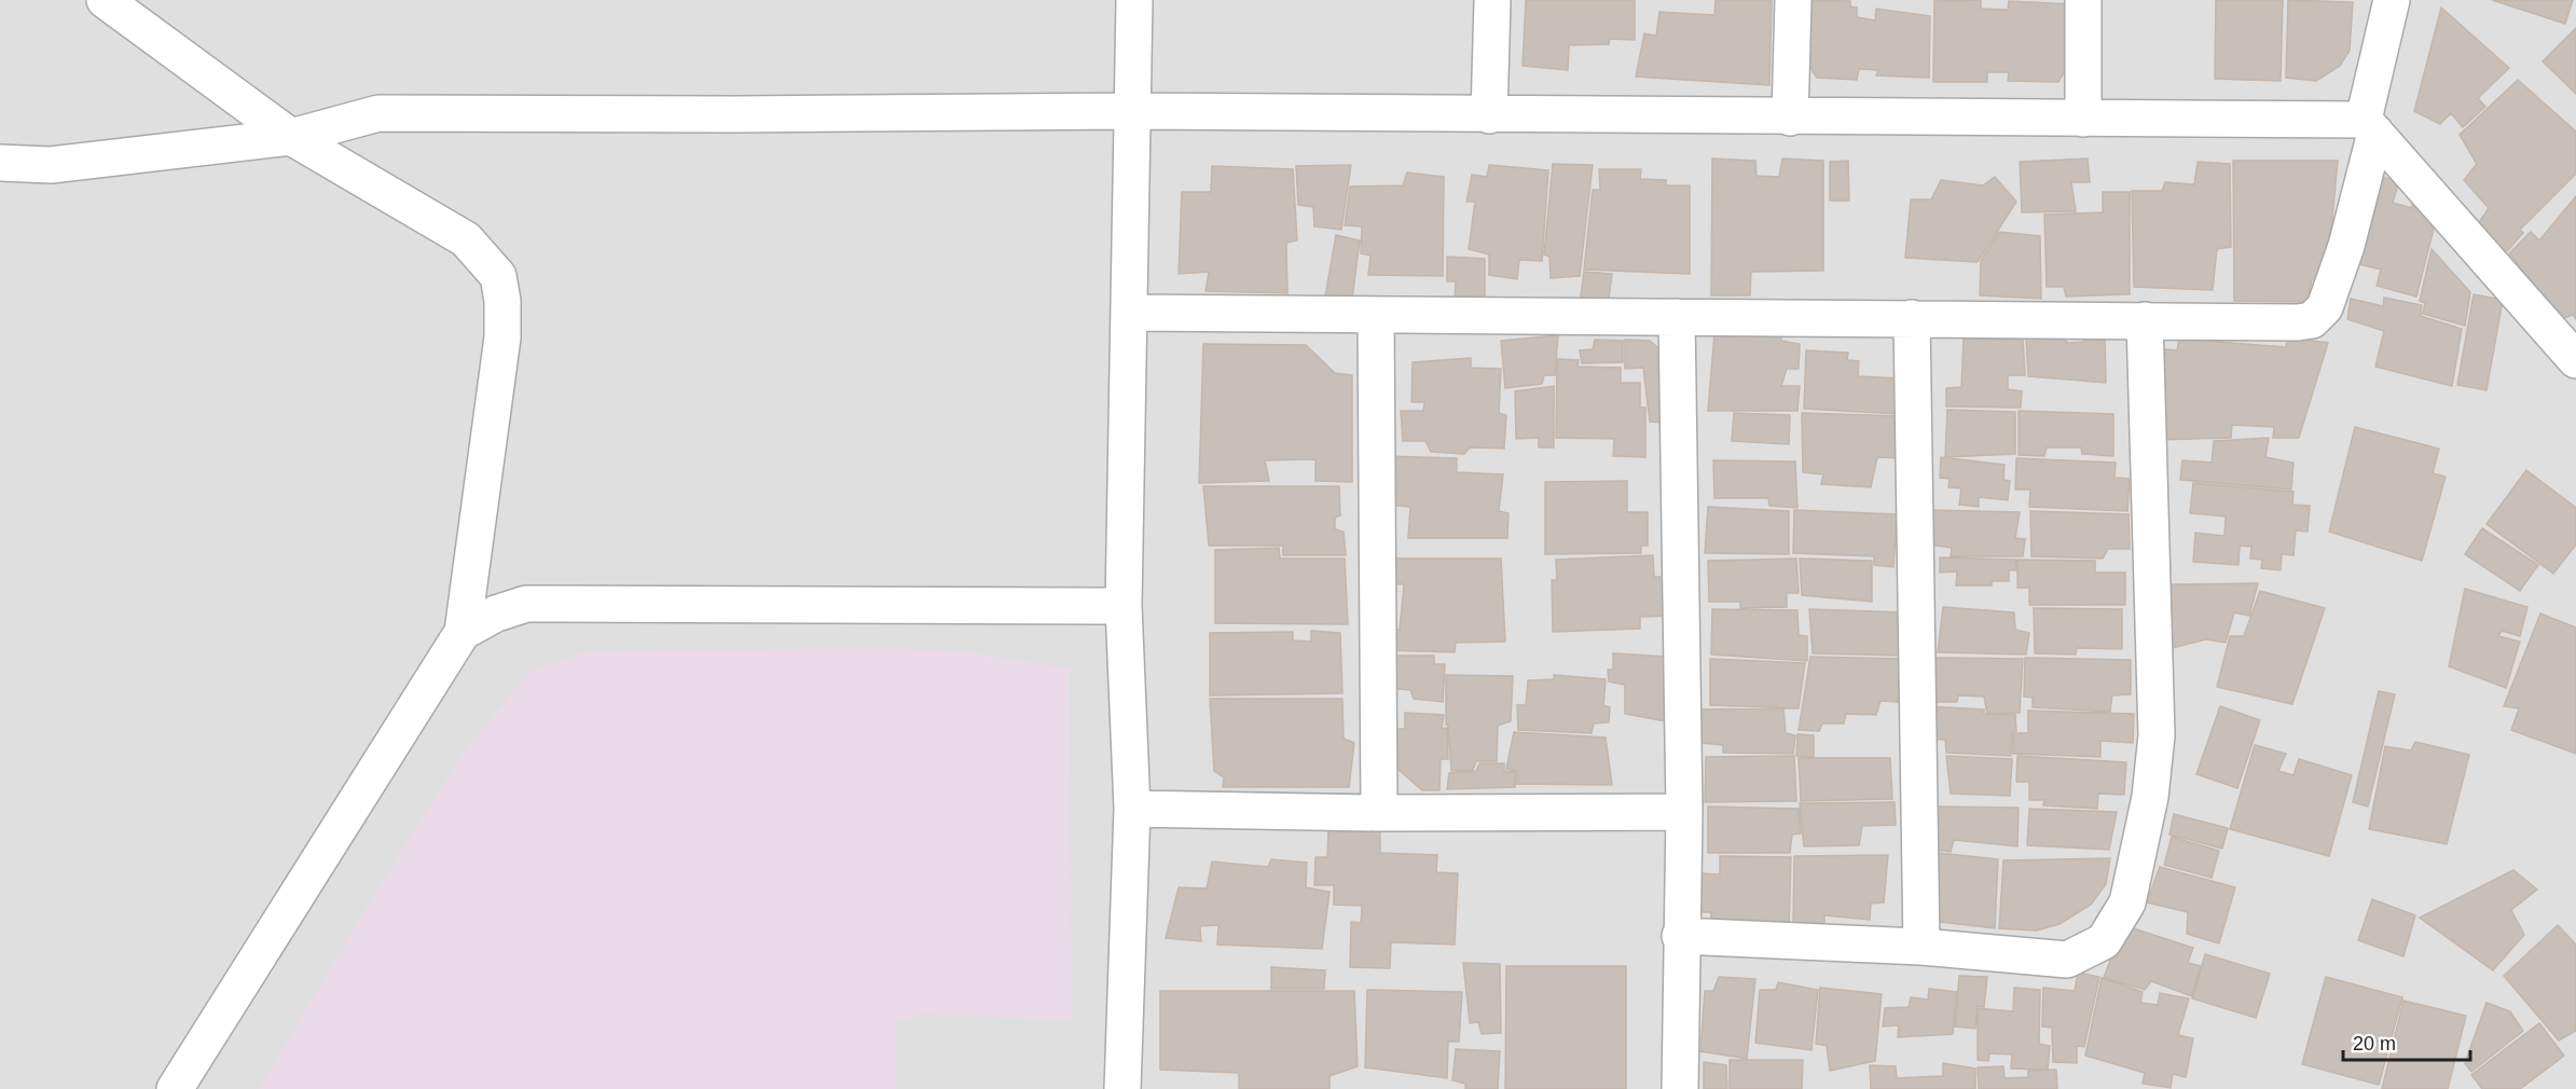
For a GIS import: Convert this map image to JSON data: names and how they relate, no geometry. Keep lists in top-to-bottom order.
{
  "scale_bar": "20 m"
}
